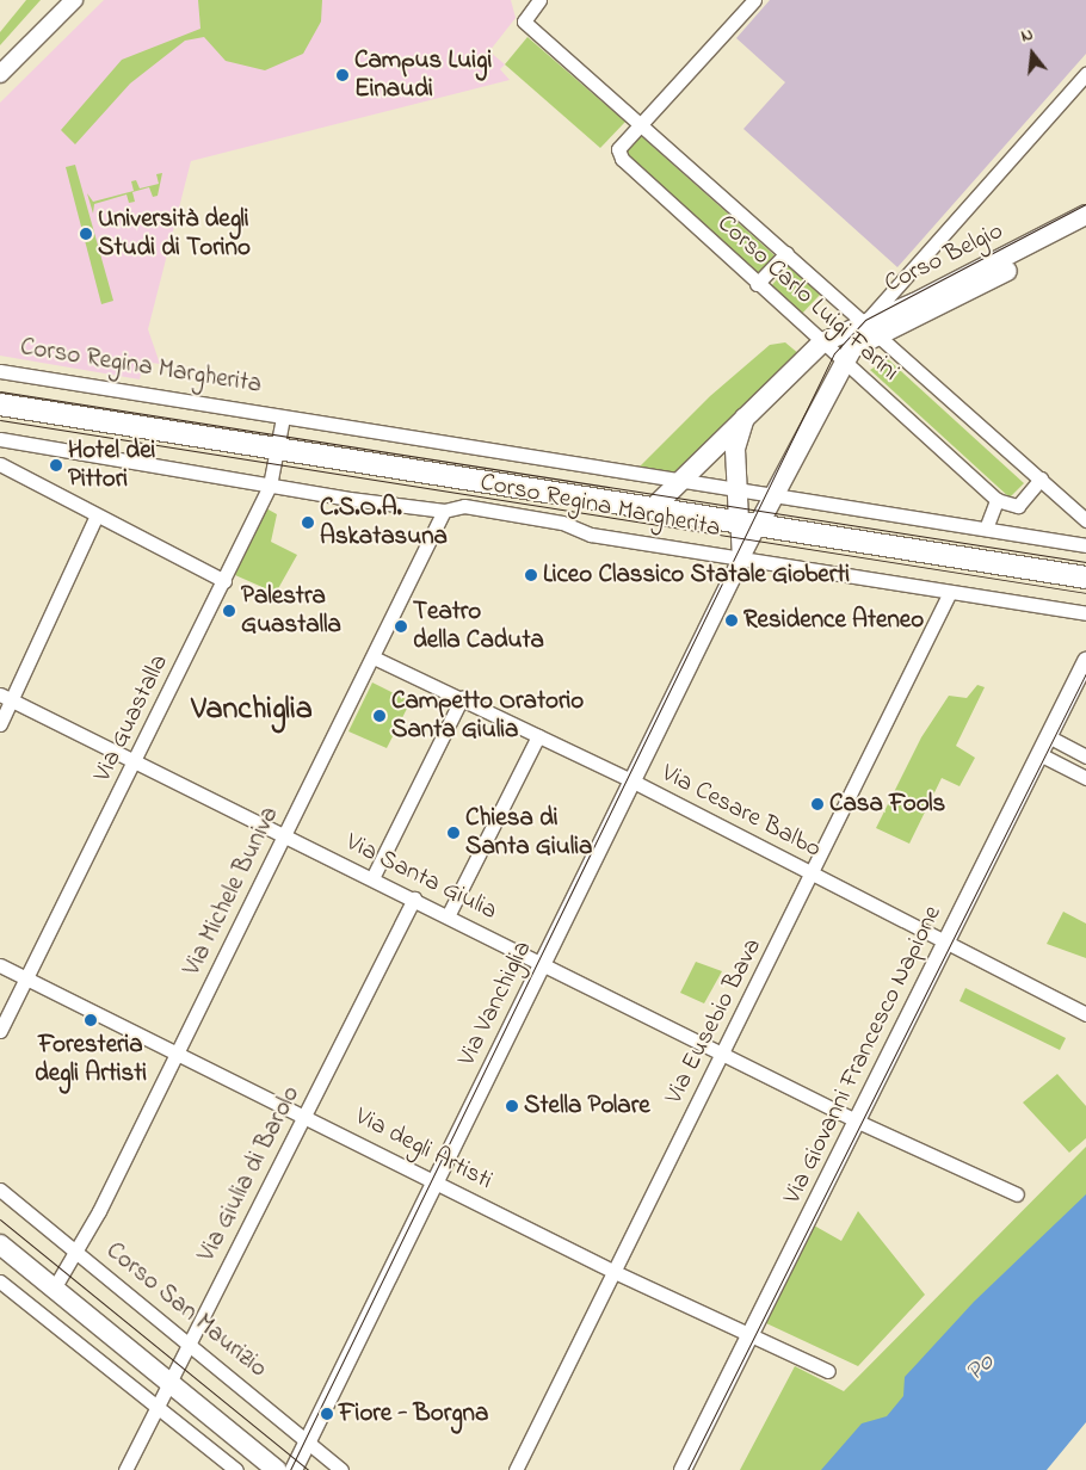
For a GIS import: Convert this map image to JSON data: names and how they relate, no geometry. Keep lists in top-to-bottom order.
{
  "streets": {
    "main road": ["Corso Belgio", "Corso Regina Margherita"],
    "street": [
      "Corso Carlo Luigi Farini",
      "Via Guastalla",
      "Via Cesare Balbo",
      "Via Santa Giulia",
      "Via Michele Buniva",
      "Via Vanchiglia",
      "Via Eusebio Bava",
      "Via Giovanni Francesco Napione",
      "Via degli Artisti",
      "Via Giulia di Barolo",
      "Corso San Maurizio"
    ]
  },
  "crossings": [
    ["Corso Belgio", "Corso Carlo Luigi Farini"],
    ["Corso Belgio", "Corso Regina Margherita"],
    ["Corso Regina Margherita", "Via Guastalla"],
    ["Corso Regina Margherita", "Via Michele Buniva"],
    ["Corso Regina Margherita", "Via Vanchiglia"],
    ["Corso Regina Margherita", "Via Eusebio Bava"],
    ["Via Guastalla", "Via Santa Giulia"],
    ["Via Guastalla", "Via degli Artisti"],
    ["Via Cesare Balbo", "Via Michele Buniva"],
    ["Via Cesare Balbo", "Via Vanchiglia"],
    ["Via Cesare Balbo", "Via Eusebio Bava"],
    ["Via Cesare Balbo", "Via Giovanni Francesco Napione"],
    ["Via Santa Giulia", "Via Michele Buniva"],
    ["Via Santa Giulia", "Via Vanchiglia"],
    ["Via Santa Giulia", "Via Eusebio Bava"],
    ["Via Santa Giulia", "Via Giovanni Francesco Napione"],
    ["Via Santa Giulia", "Via Giulia di Barolo"],
    ["Via Michele Buniva", "Via degli Artisti"],
    ["Via Michele Buniva", "Corso San Maurizio"],
    ["Via Vanchiglia", "Via degli Artisti"],
    ["Via Vanchiglia", "Corso San Maurizio"],
    ["Via Eusebio Bava", "Via degli Artisti"],
    ["Via Giovanni Francesco Napione", "Via degli Artisti"],
    ["Via degli Artisti", "Via Giulia di Barolo"],
    ["Via Giulia di Barolo", "Corso San Maurizio"]
  ],
  "districts": ["Vanchiglia"],
  "water": ["Po"],
  "places": [
    "Campus Luigi Einaudi",
    "Università degli Studi di Torino",
    "Hotel dei Pittori",
    "C.S.O.A. Askatasuna",
    "Liceo Classico Statale Gioberti",
    "Palestra Guastalla",
    "Residence Ateneo",
    "Teatro della Caduta",
    "Campetto Oratorio Santa Giulia",
    "Casa Fools",
    "Chiesa di Santa Giulia",
    "Foresteria degli Artisti",
    "Stella Polare",
    "Fiore - Borgna"
  ],
  "north": "top"
}
